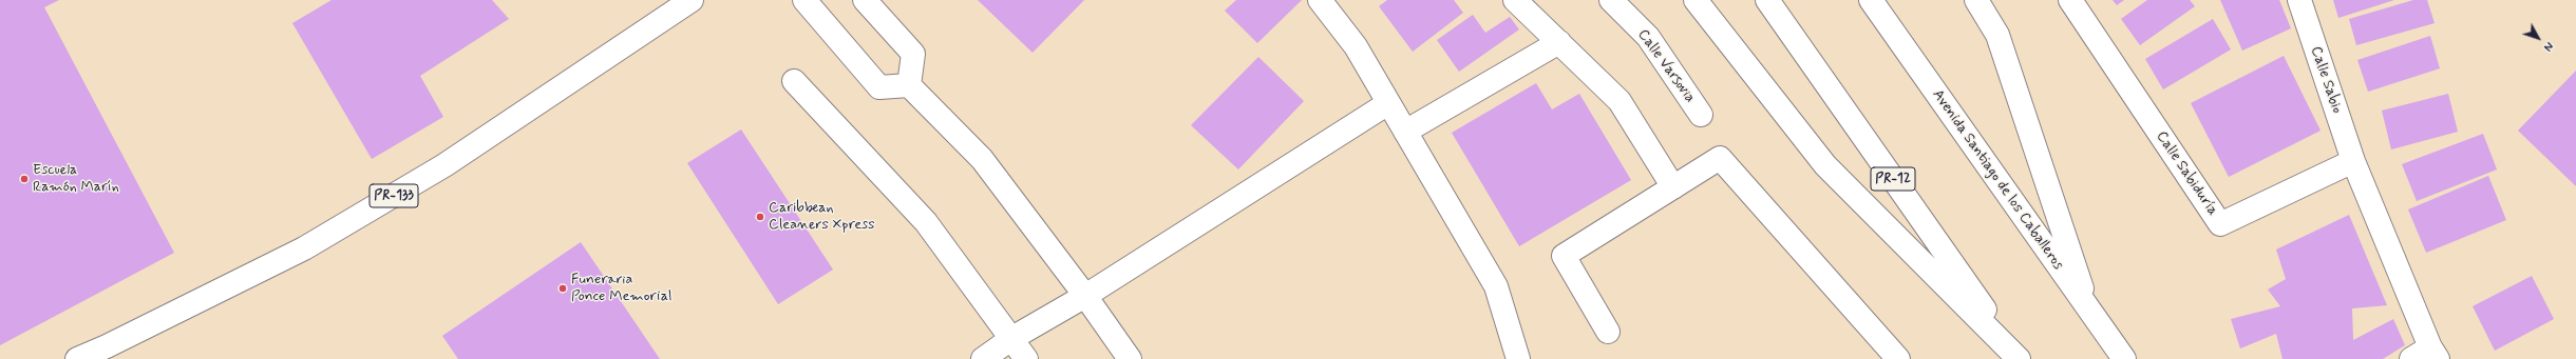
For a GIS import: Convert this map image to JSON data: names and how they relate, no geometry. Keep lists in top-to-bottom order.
{
  "streets": {
    "main road": [
      "Calle Varsovia",
      "Calle Sabio",
      "Calle Sabiduría",
      "PR-12",
      "Avenida Santiago de los Caballeros",
      "PR-133"
    ]
  },
  "crossings": [
    ["Calle Sabio", "Calle Sabiduría"]
  ],
  "places": ["Escuela Ramón Marín", "Caribbean Cleaners Xpress", "Funeraria Ponce Memorial"],
  "north": "bottom right"
}
